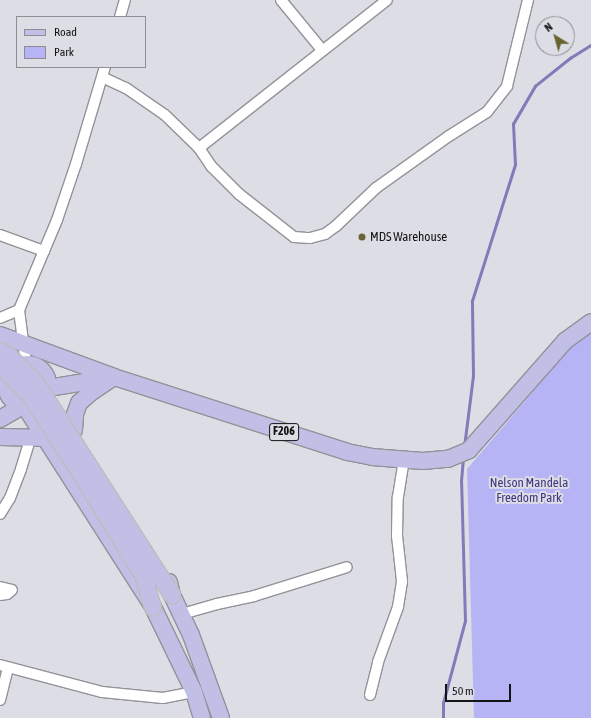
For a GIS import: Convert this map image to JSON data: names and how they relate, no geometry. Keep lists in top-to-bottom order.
{
  "streets": {
    "main road": ["F206"]
  },
  "parks": ["Nelson Mandela Freedom Park"],
  "places": ["MDS Warehouse"],
  "legend": ["Road", "Park"],
  "scale_bar": "50 m",
  "north": "top left"
}
